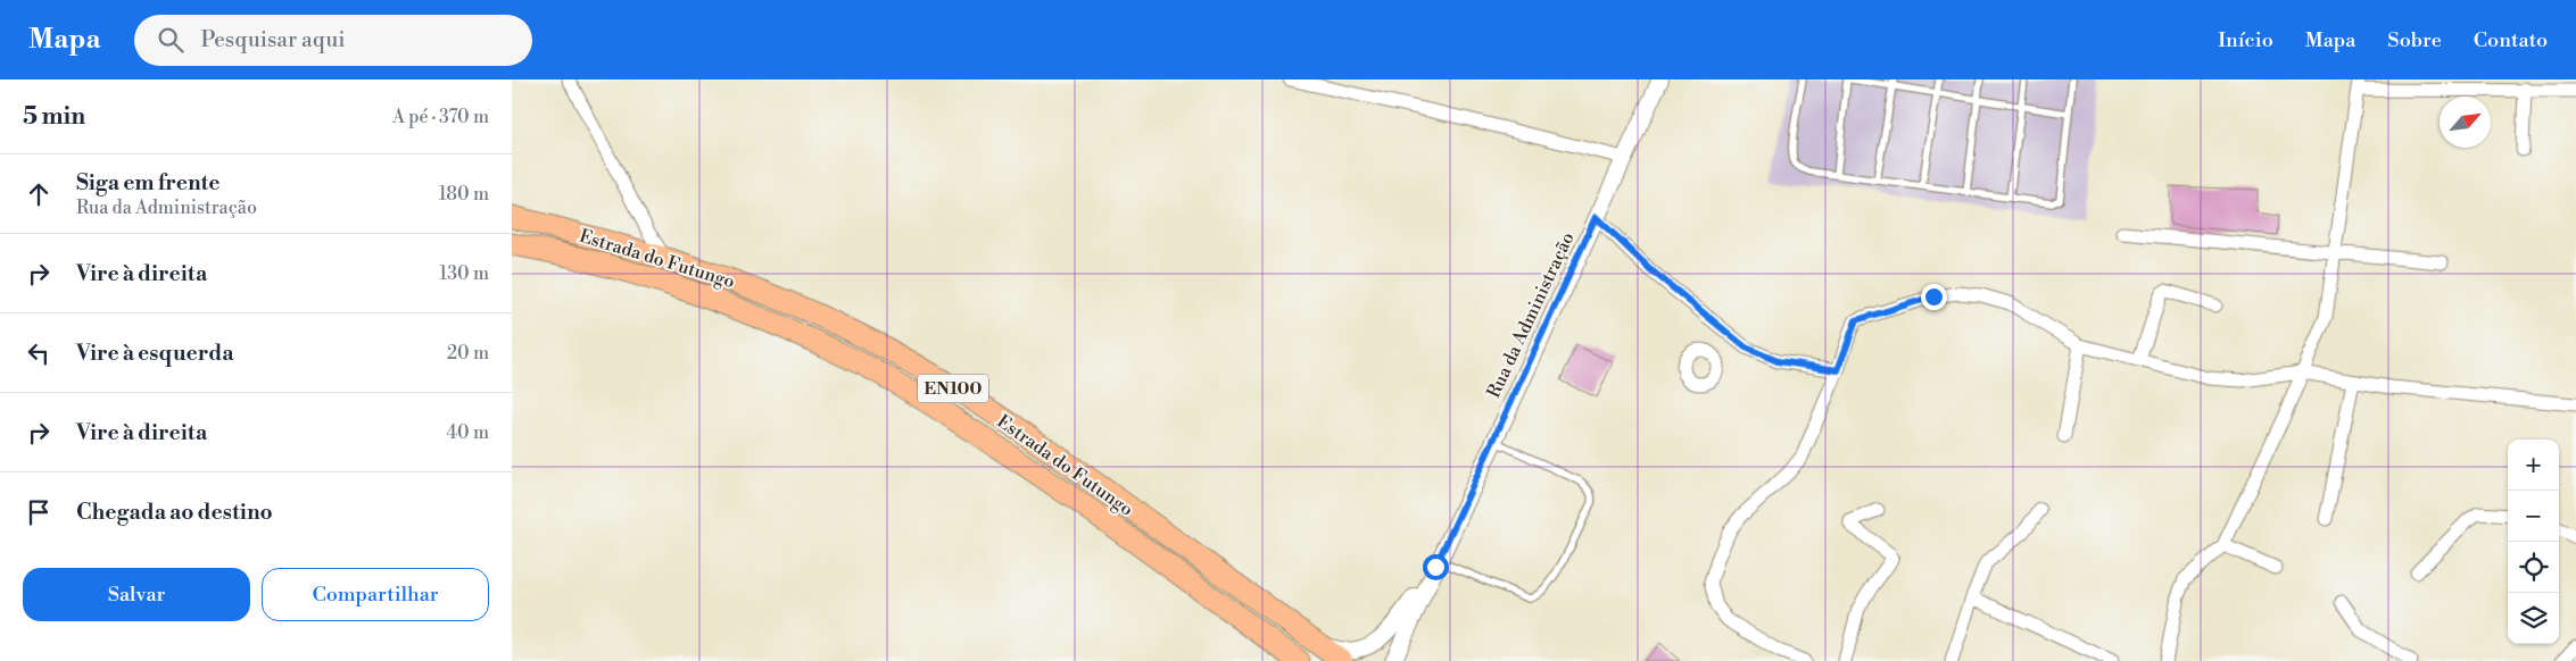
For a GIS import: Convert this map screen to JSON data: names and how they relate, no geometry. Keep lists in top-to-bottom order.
{
  "streets": {
    "highway": ["Estrada do Futungo", "EN100"],
    "street": ["Rua da Administração"]
  },
  "north": "top right",
  "page": {
    "header": "Mapa",
    "search": "Pesquisar aqui",
    "nav": [
      "Início",
      "Mapa",
      "Sobre",
      "Contato"
    ],
    "heading": ["5 min", "A pé · 370 m"],
    "list": [
      ["Siga em frente", "Rua da Administração", "180 m"],
      ["Vire à direita", "130 m"],
      ["Vire à esquerda", "20 m"],
      ["Vire à direita", "40 m"],
      "Chegada ao destino"
    ],
    "map_buttons": ["+", "−"],
    "buttons": ["Salvar", "Compartilhar"]
  }
}
